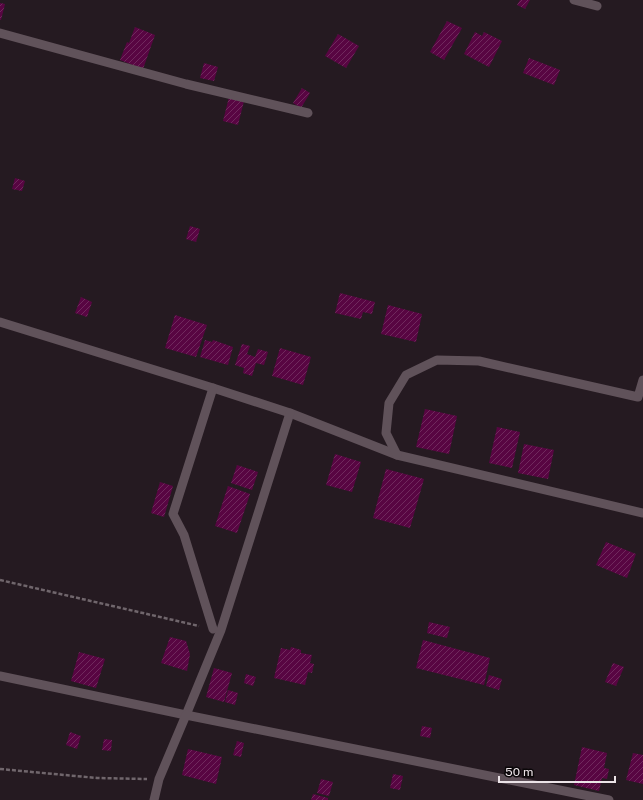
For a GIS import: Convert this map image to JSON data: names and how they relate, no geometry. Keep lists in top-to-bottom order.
{
  "scale_bar": "50 m"
}
